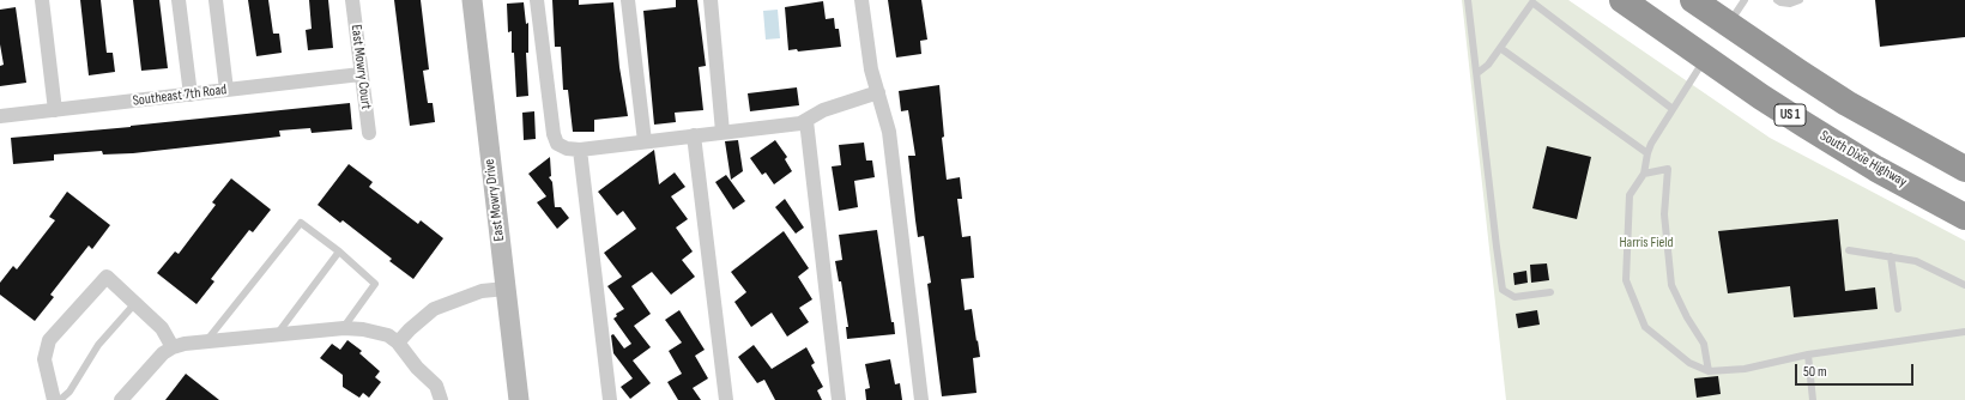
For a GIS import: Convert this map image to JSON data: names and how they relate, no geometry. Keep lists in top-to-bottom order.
{
  "streets": {
    "highway": ["US 1", "South Dixie Highway"],
    "street": ["East Mowry Court", "Southeast 7th Road", "East Mowry Drive"]
  },
  "crossings": [
    ["East Mowry Court", "Southeast 7th Road"]
  ],
  "parks": ["Harris Field"],
  "scale_bar": "50 m"
}
